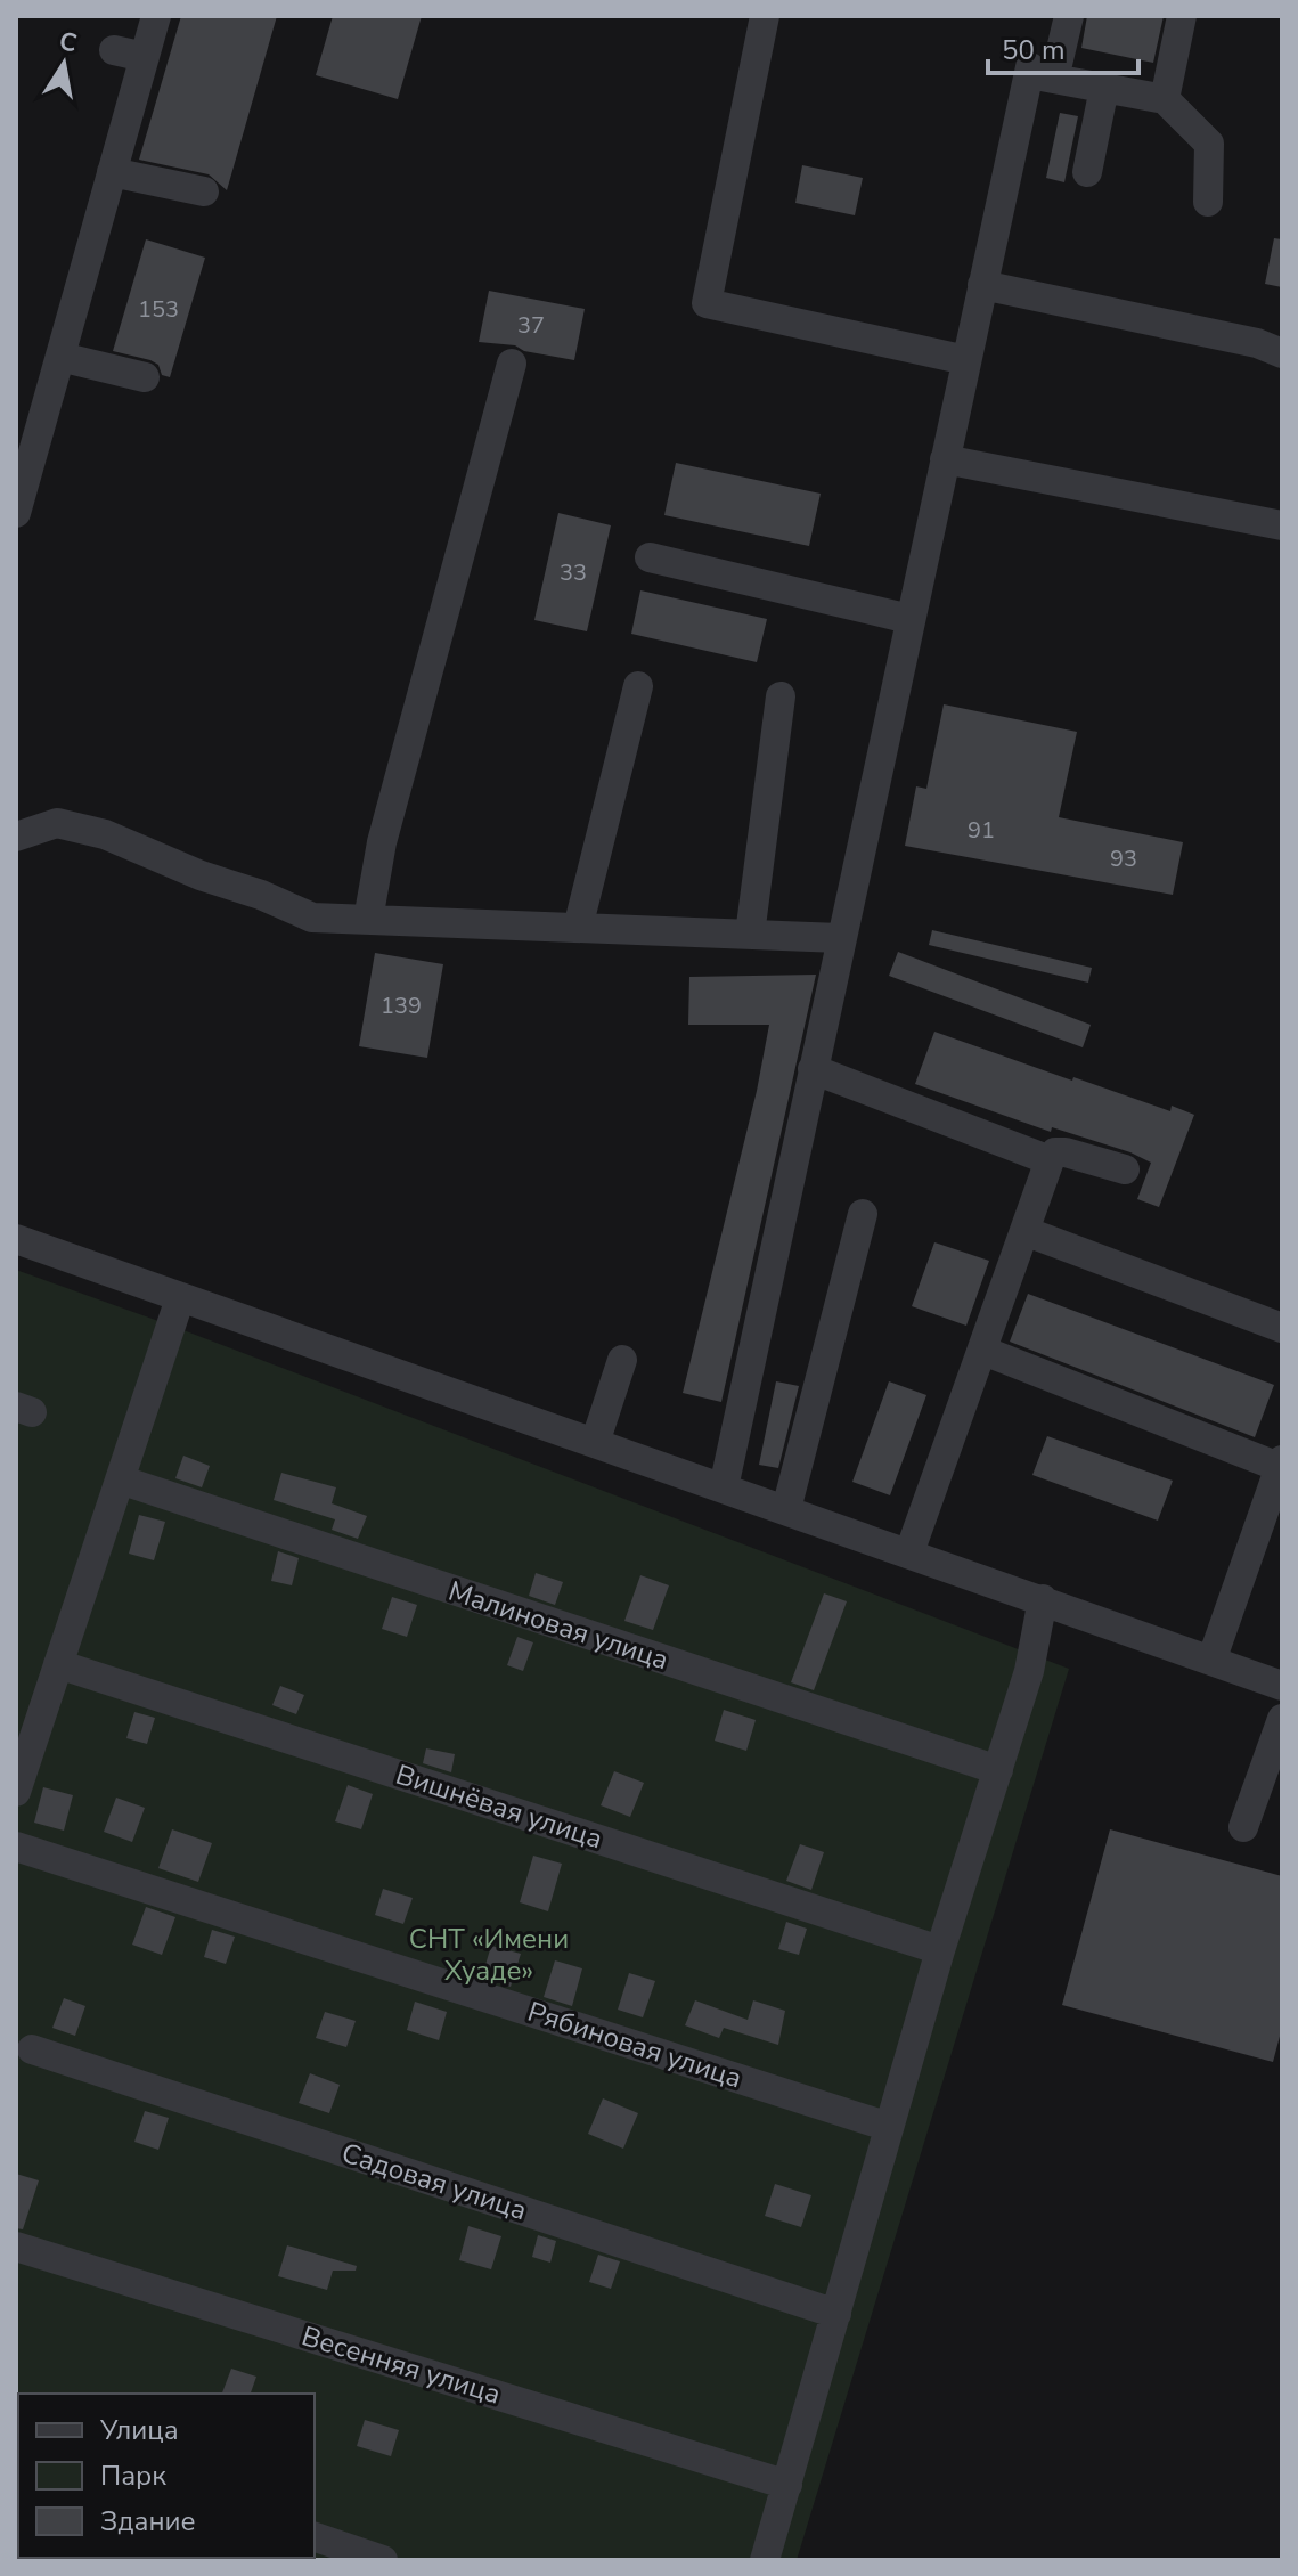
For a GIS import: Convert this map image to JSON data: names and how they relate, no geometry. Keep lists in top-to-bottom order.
{
  "streets": {
    "street": [
      "Малиновая улица",
      "Вишнёвая улица",
      "Рябиновая улица",
      "Садовая улица",
      "Весенняя улица"
    ]
  },
  "parks": ["СНТ «Имени Хуаде»"],
  "house_numbers": [
    "153",
    "37",
    "33",
    "91",
    "93",
    "139"
  ],
  "legend": ["Улица", "Парк", "Здание"],
  "scale_bar": "50 m",
  "north": "top"
}
